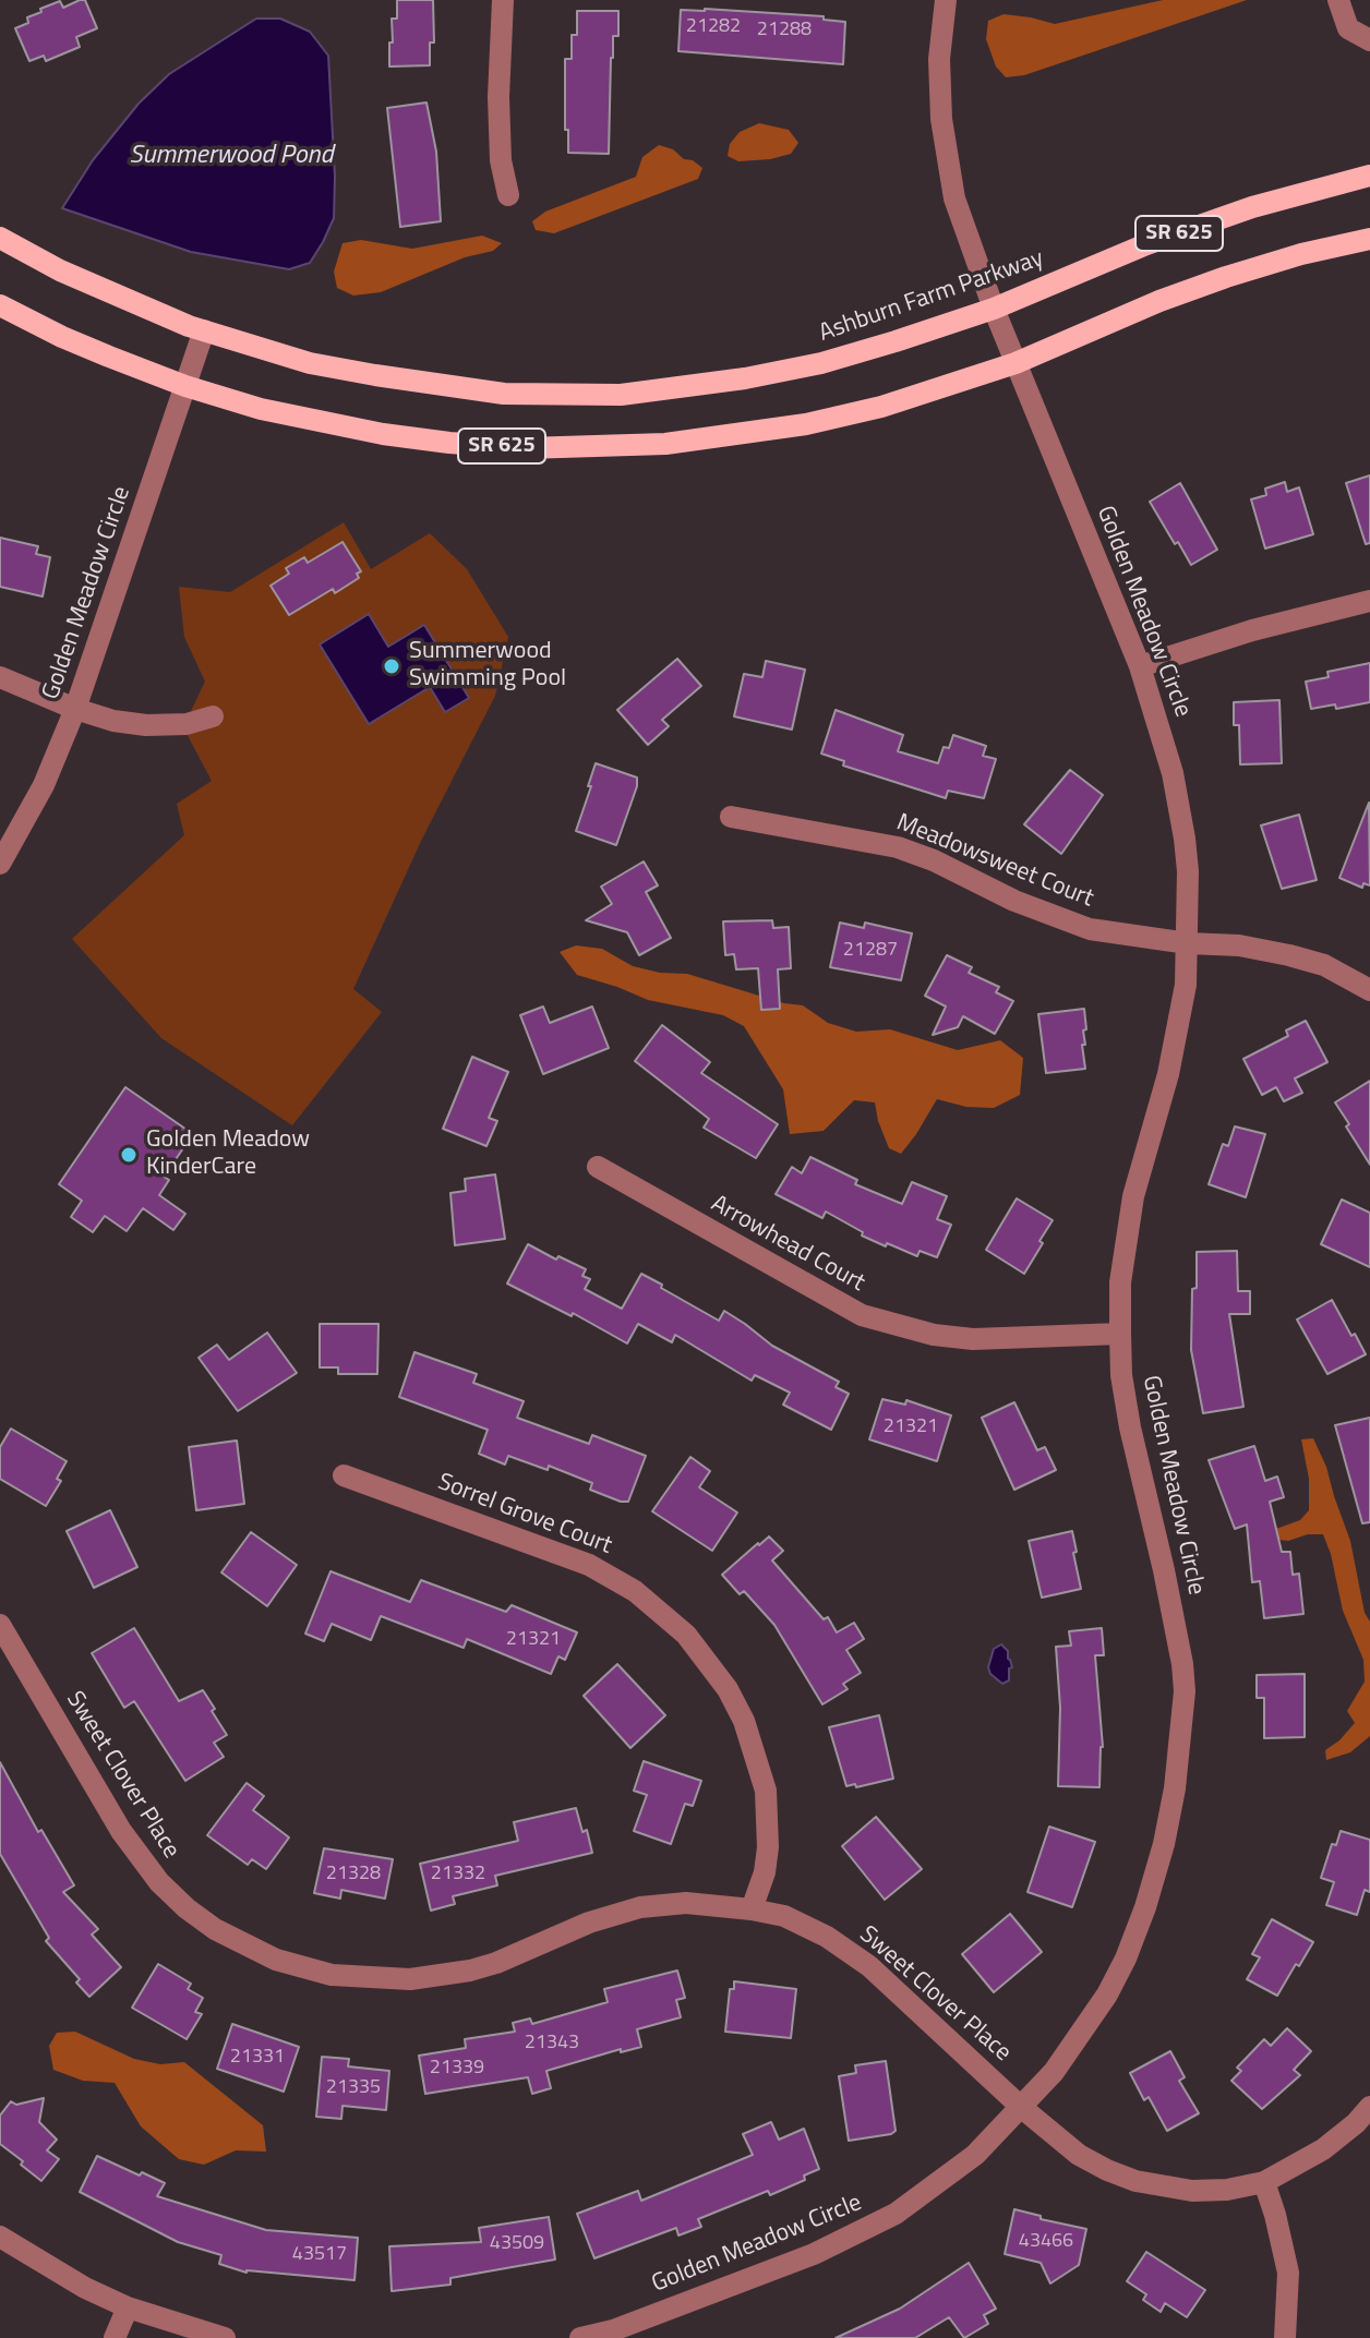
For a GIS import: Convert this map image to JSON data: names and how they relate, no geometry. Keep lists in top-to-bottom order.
{
  "streets": {
    "main road": ["SR 625", "Ashburn Farm Parkway"],
    "street": [
      "Golden Meadow Circle",
      "Meadowsweet Court",
      "Arrowhead Court",
      "Sorrel Grove Court",
      "Sweet Clover Place"
    ]
  },
  "crossings": [
    ["SR 625", "Golden Meadow Circle"],
    ["Ashburn Farm Parkway", "Golden Meadow Circle"],
    ["Golden Meadow Circle", "Meadowsweet Court"],
    ["Golden Meadow Circle", "Arrowhead Court"],
    ["Golden Meadow Circle", "Sweet Clover Place"],
    ["Sorrel Grove Court", "Sweet Clover Place"]
  ],
  "water": ["Summerwood Pond"],
  "places": ["Summerwood Swimming Pool", "Golden Meadow KinderCare"],
  "house_numbers": [
    "21282",
    "21288",
    "21287",
    "21321",
    "21321",
    "21328",
    "21332",
    "21343",
    "21331",
    "21339",
    "21335",
    "43466",
    "43509",
    "43517"
  ]
}
